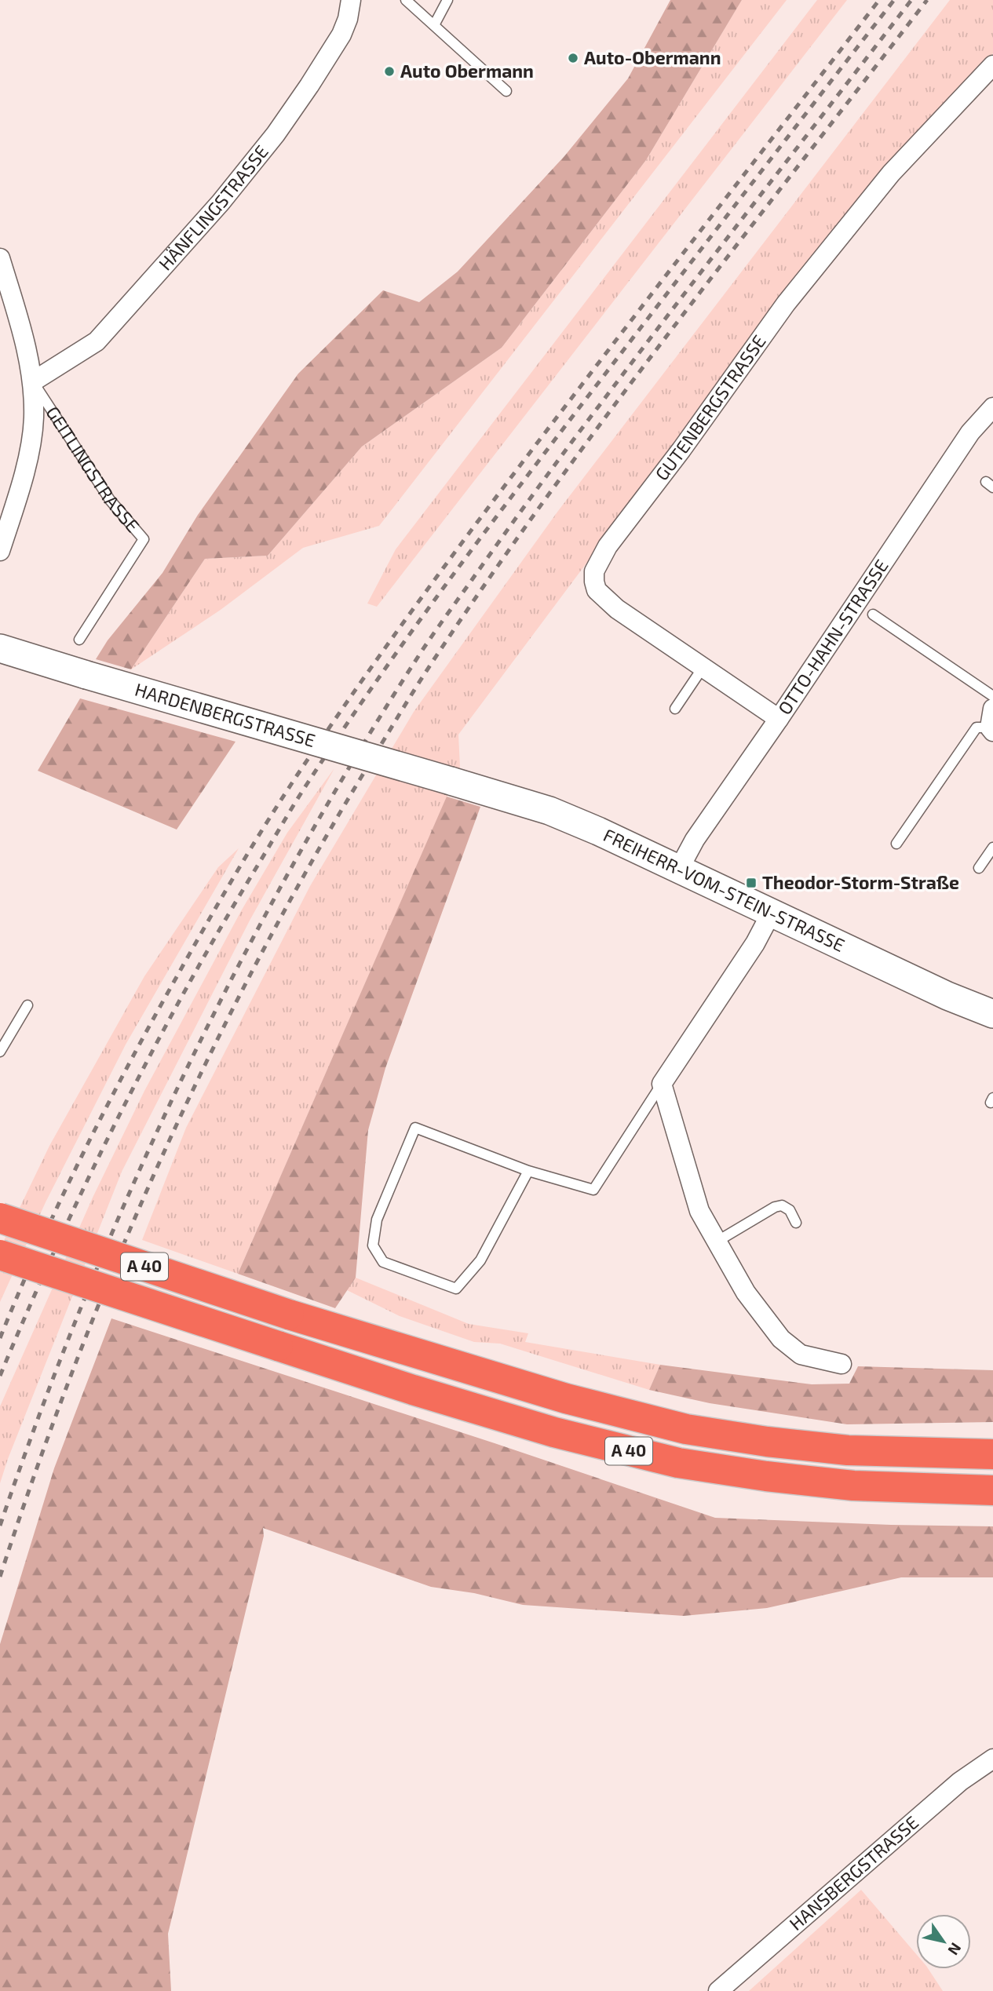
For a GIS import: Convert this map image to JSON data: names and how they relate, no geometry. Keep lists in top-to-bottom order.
{
  "streets": {
    "highway": ["A 40"],
    "street": [
      "HÄNFLINGSTRASSE",
      "GUTENBERGSTRASSE",
      "GEITLINGSTRASSE",
      "OTTO-HAHN-STRASSE",
      "HARDENBERGSTRASSE",
      "FREIHERR-VOM-STEIN-STRASSE",
      "HANSBERGSTRASSE"
    ]
  },
  "crossings": [
    ["HÄNFLINGSTRASSE", "GEITLINGSTRASSE"],
    ["GUTENBERGSTRASSE", "OTTO-HAHN-STRASSE"],
    ["OTTO-HAHN-STRASSE", "FREIHERR-VOM-STEIN-STRASSE"],
    ["HARDENBERGSTRASSE", "FREIHERR-VOM-STEIN-STRASSE"]
  ],
  "places": {
    "other": ["Auto-Obermann", "Auto Obermann"],
    "transit": ["Theodor-Storm-Straße"]
  },
  "north": "bottom right"
}
